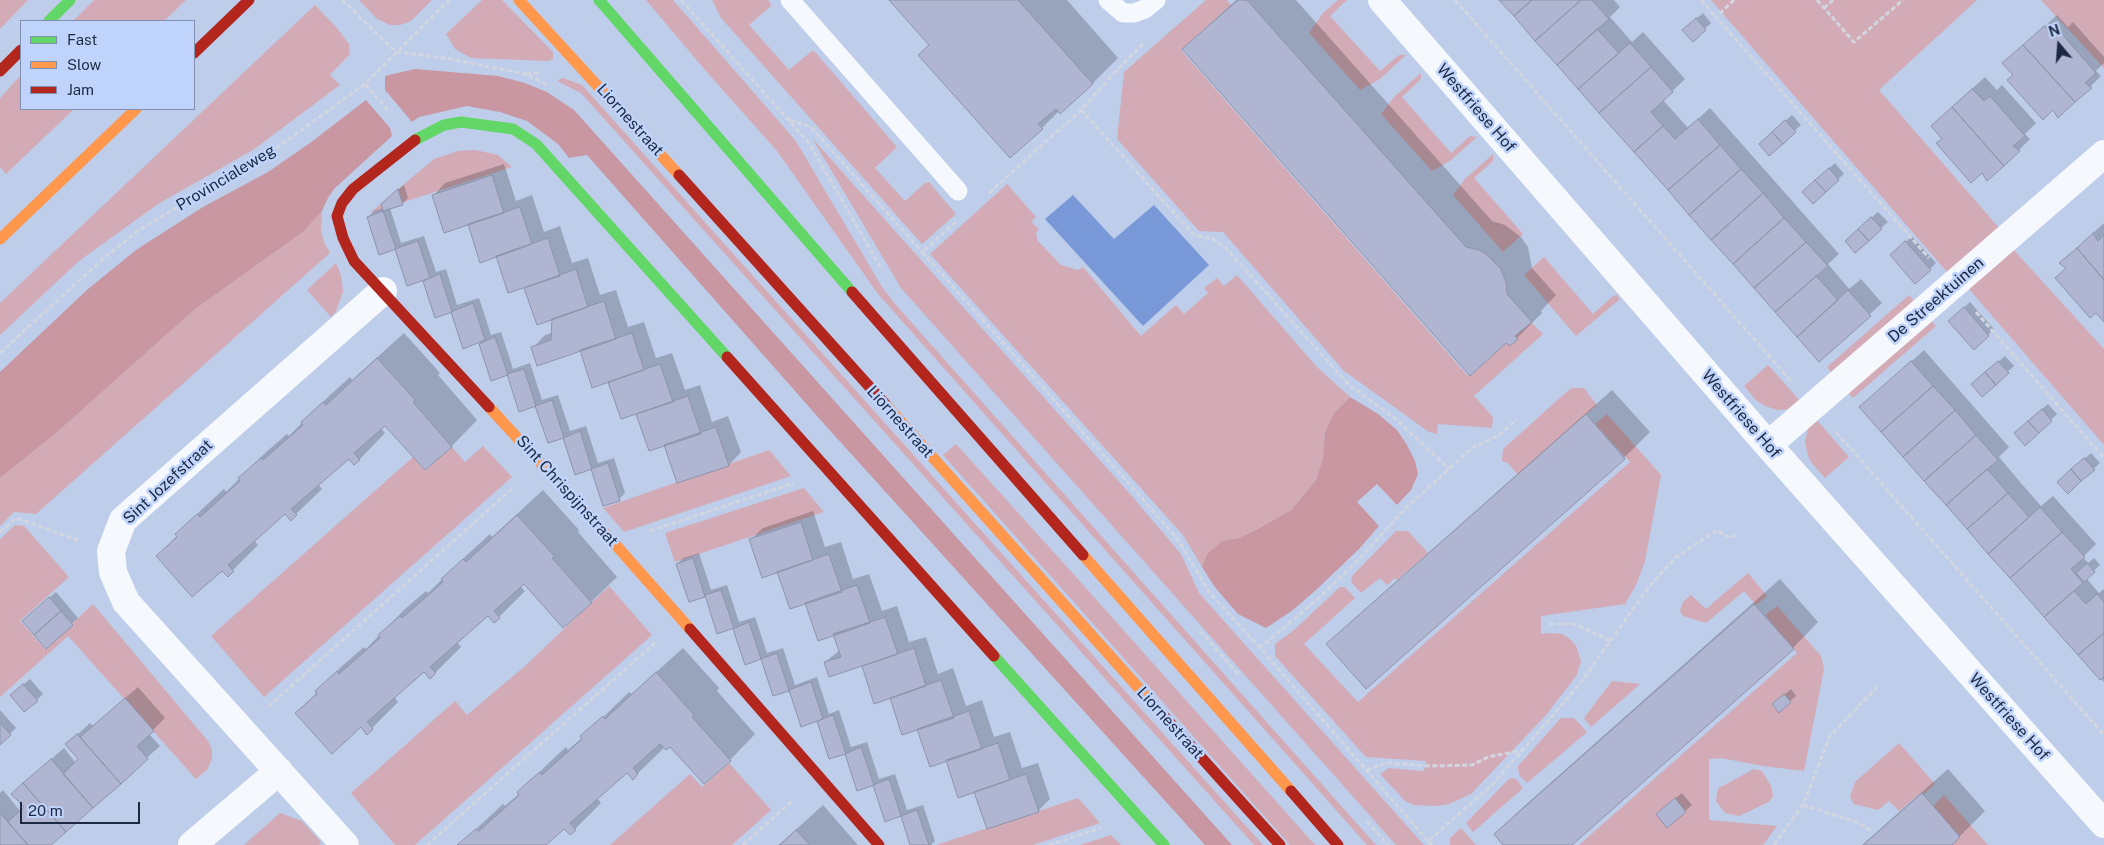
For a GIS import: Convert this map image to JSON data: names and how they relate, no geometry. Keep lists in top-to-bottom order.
{
  "streets": {
    "street": [
      "Westfriese Hof",
      "Liornestraat",
      "De Streektuinen",
      "Sint Jozefstraat",
      "Sint Chrispijnstraat"
    ],
    "path": ["Provincialeweg"]
  },
  "crossings": [
    ["Westfriese Hof", "De Streektuinen"],
    ["Sint Jozefstraat", "Sint Chrispijnstraat"]
  ],
  "legend": ["Fast", "Slow", "Jam"],
  "scale_bar": "20 m",
  "north": "top"
}
